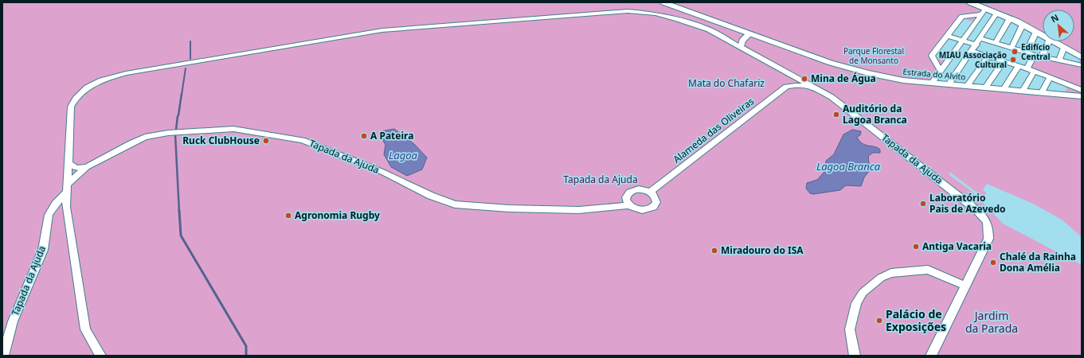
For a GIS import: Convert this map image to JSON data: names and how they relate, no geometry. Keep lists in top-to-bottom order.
{
  "streets": {
    "street": ["Estrada do Alvito", "Alameda das Oliveiras", "Tapada da Ajuda"]
  },
  "crossings": [
    ["Alameda das Oliveiras", "Tapada da Ajuda"]
  ],
  "water": ["Lagoa", "Lagoa Branca"],
  "parks": [
    "Parque Florestal de Monsanto",
    "Mata do Chafariz",
    "Tapada da Ajuda",
    "Jardim da Parada"
  ],
  "places": [
    "Edifício Central",
    "MIAU Associação Cultural",
    "Mina de Água",
    "Auditório da Lagoa Branca",
    "A Pateira",
    "Ruck ClubHouse",
    "Laboratório Pais de Azevedo",
    "Agronomia Rugby",
    "Antiga Vacaria",
    "Miradouro do ISA",
    "Chalé da Rainha Dona Amélia",
    "Palácio de Exposições"
  ],
  "north": "top left"
}
